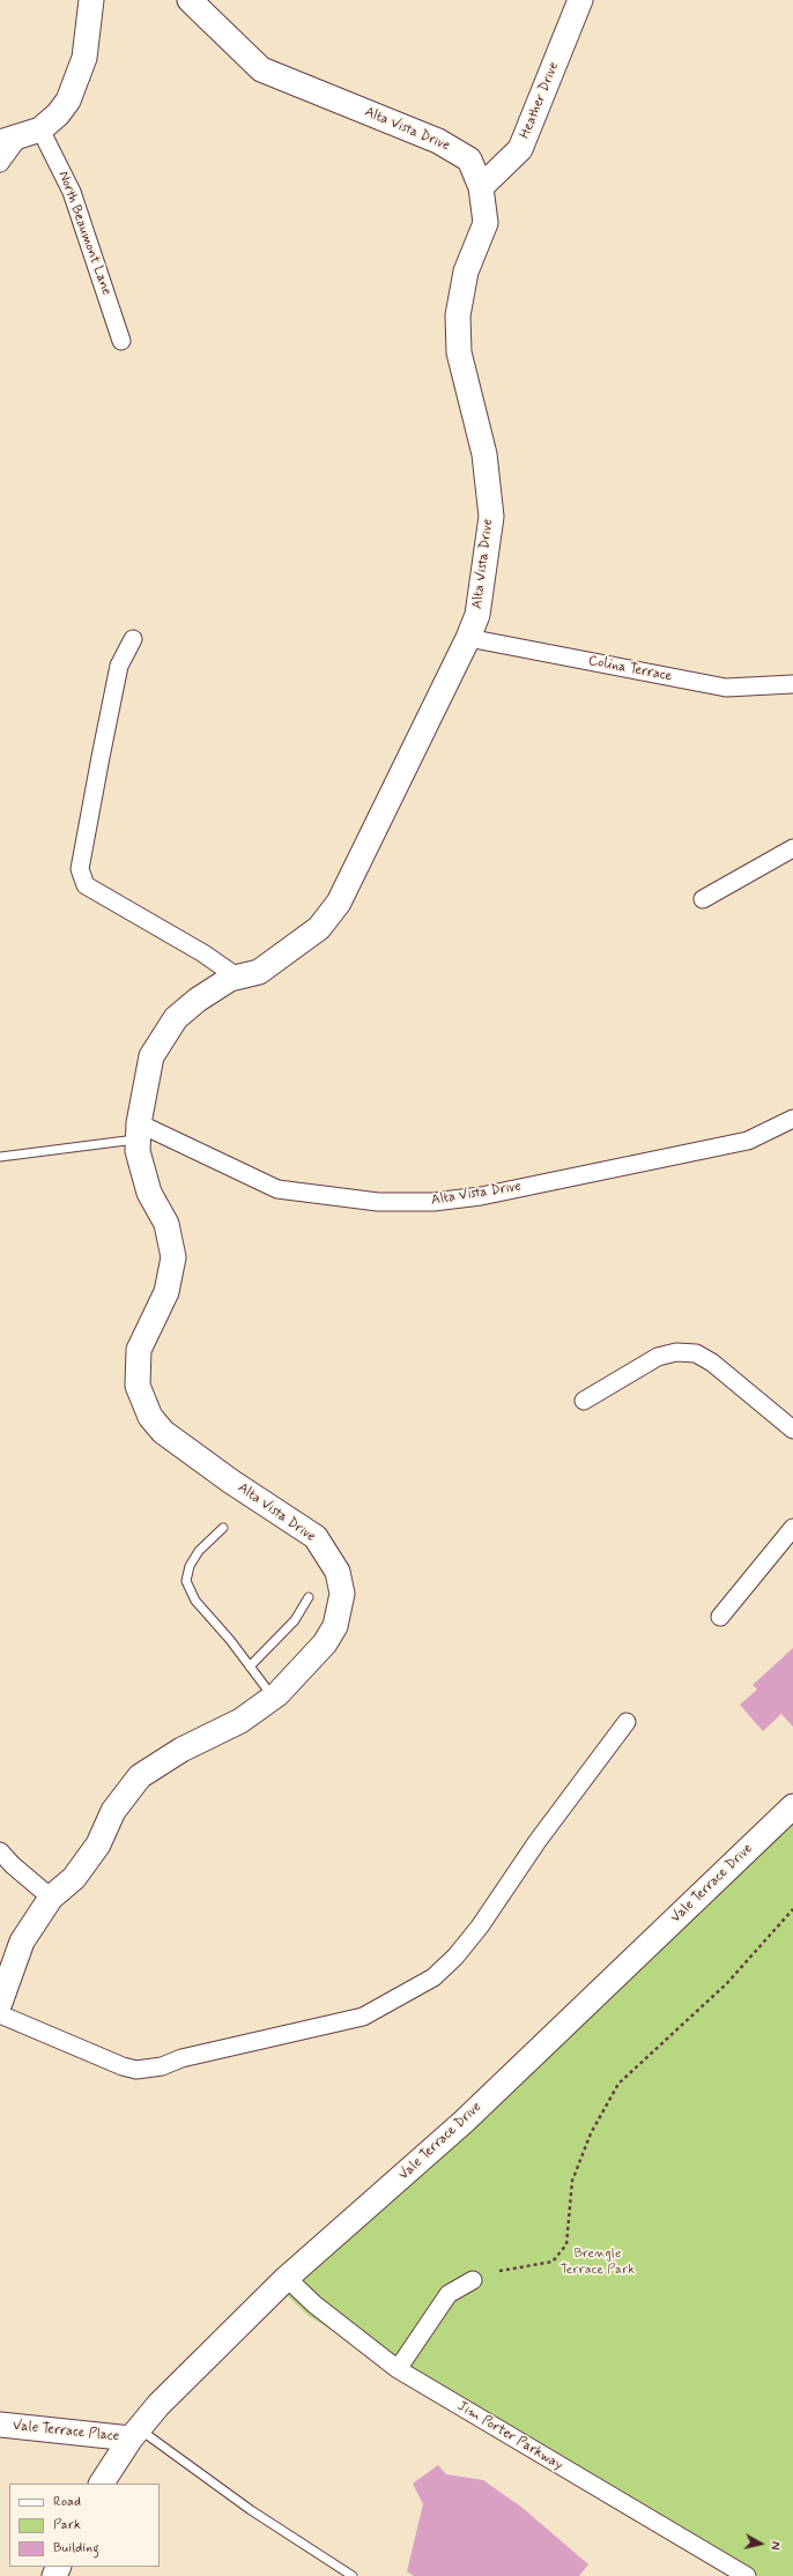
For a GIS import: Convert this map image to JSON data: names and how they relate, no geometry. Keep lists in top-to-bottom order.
{
  "streets": {
    "street": [
      "Heather Drive",
      "Alta Vista Drive",
      "North Beaumont Lane",
      "Colina Terrace",
      "Vale Terrace Drive",
      "Vale Terrace Place",
      "Jim Porter Parkway"
    ]
  },
  "crossings": [
    ["Heather Drive", "Alta Vista Drive"],
    ["Alta Vista Drive", "Colina Terrace"],
    ["Vale Terrace Drive", "Vale Terrace Place"],
    ["Vale Terrace Drive", "Jim Porter Parkway"]
  ],
  "parks": ["Brengle Terrace Park"],
  "legend": ["Road", "Park", "Building"],
  "north": "right"
}
